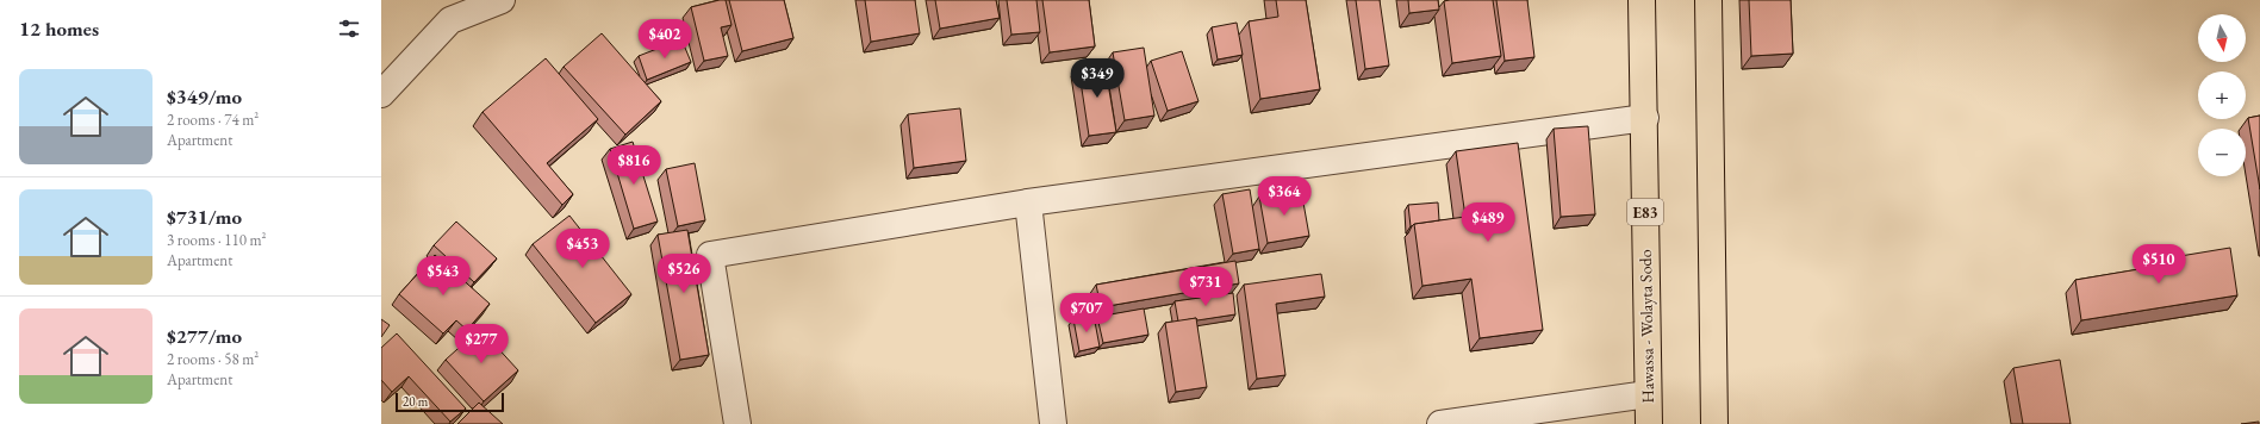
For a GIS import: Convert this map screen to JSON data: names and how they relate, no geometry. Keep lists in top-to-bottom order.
{
  "streets": {
    "main road": ["E83", "Hawassa - Wolayta Sodo"]
  },
  "scale_bar": "20 m",
  "north": "bottom",
  "page": {
    "heading": "12 homes",
    "map_buttons": ["+", "−"],
    "price": [
      "$402",
      "$349",
      "$816",
      "$364",
      "$489",
      "$453",
      "$510",
      "$526",
      "$543",
      "$731",
      "$707",
      "$277"
    ],
    "list": [
      {
        "name": "$349/mo",
        "note": "2 rooms · 74 m² · Apartment"
      },
      {
        "name": "$731/mo",
        "note": "3 rooms · 110 m² · Apartment"
      },
      {
        "name": "$277/mo",
        "note": "2 rooms · 58 m² · Apartment"
      }
    ],
    "scale": "20 m"
  }
}
